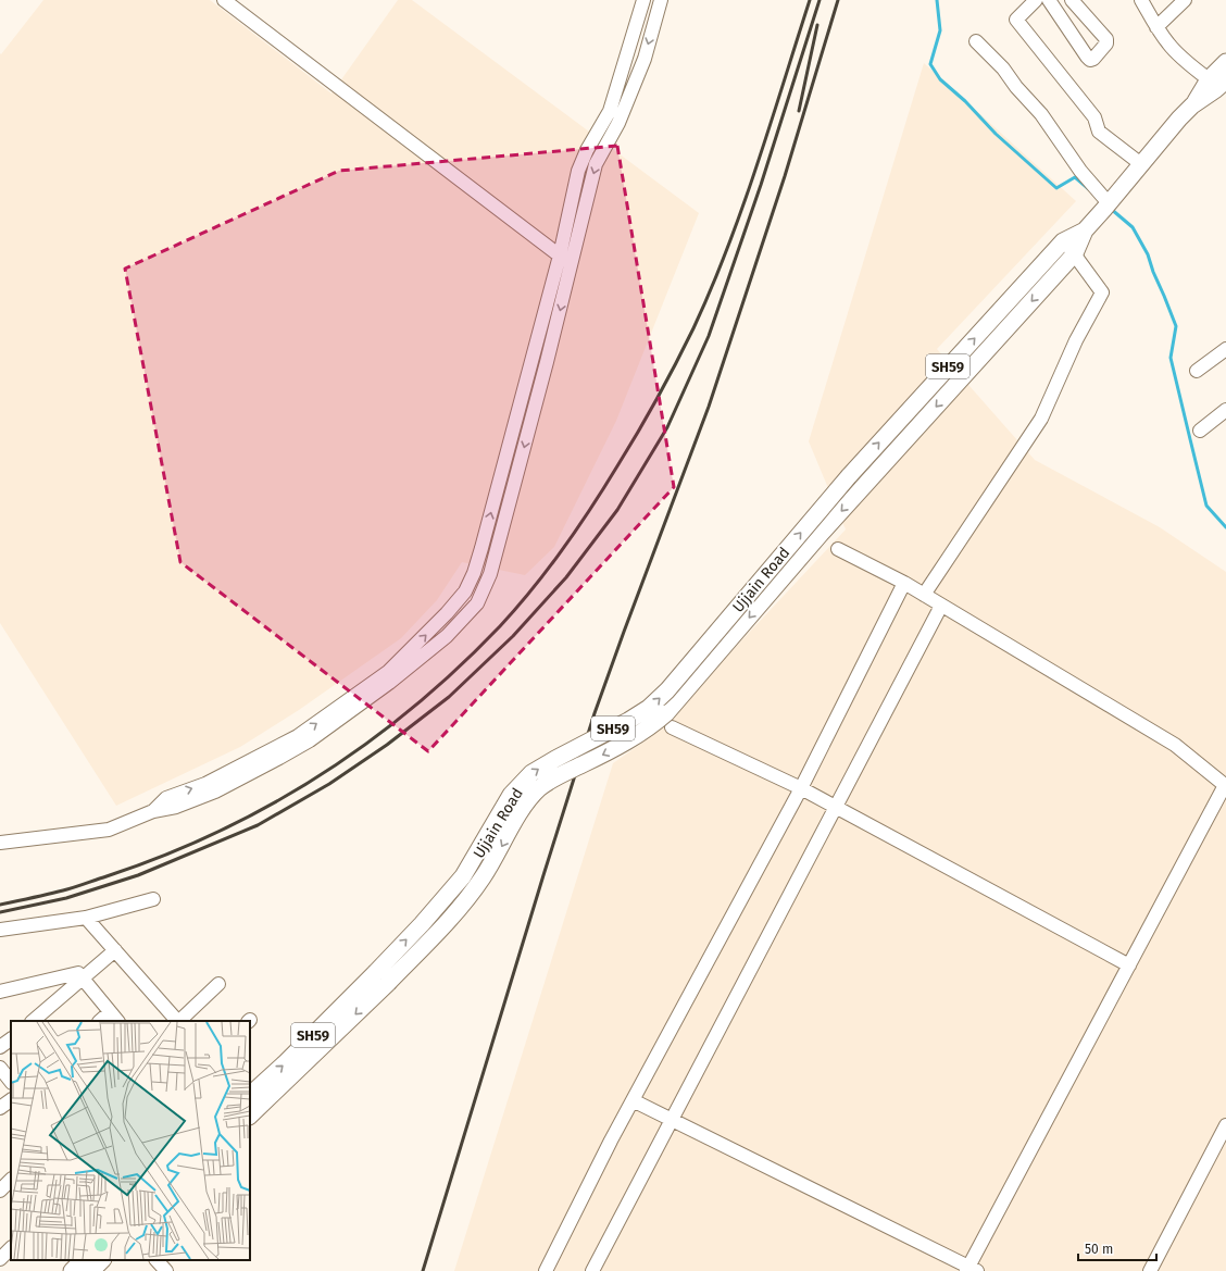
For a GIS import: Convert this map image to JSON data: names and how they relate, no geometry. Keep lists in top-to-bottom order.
{
  "streets": {
    "main road": ["SH59", "Ujjain Road"]
  },
  "crossings": [
    ["SH59", "Ujjain Road"]
  ],
  "scale_bar": "50 m"
}
